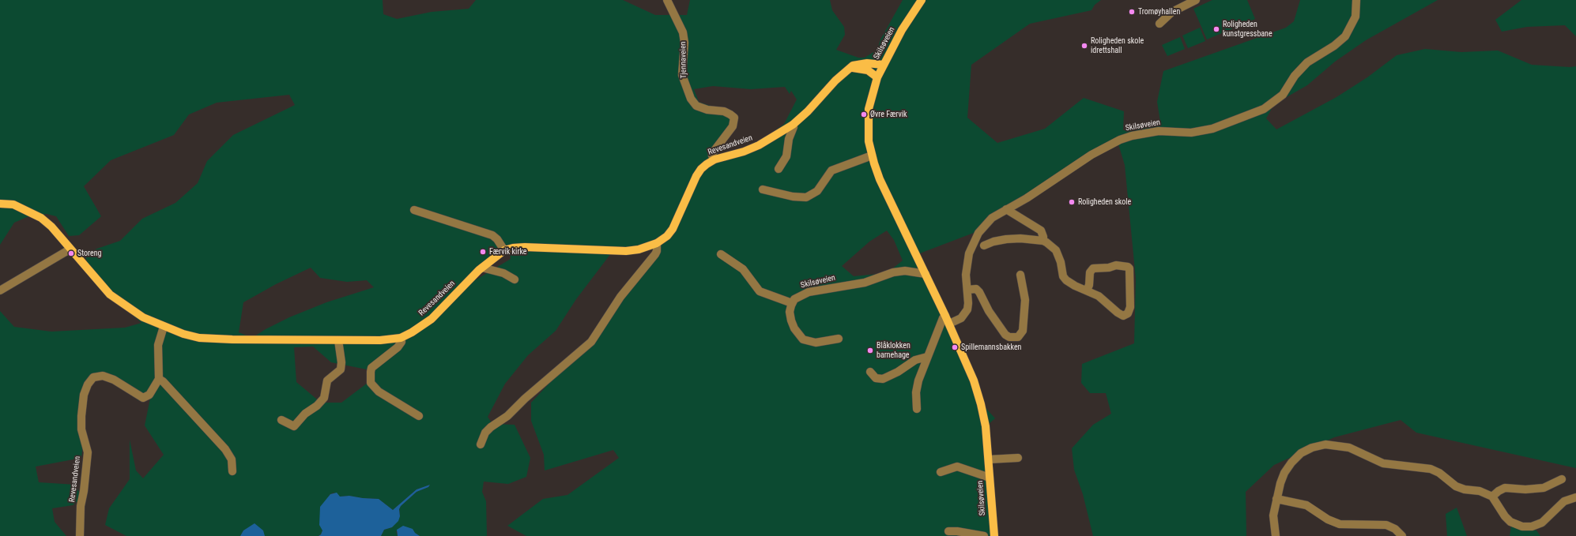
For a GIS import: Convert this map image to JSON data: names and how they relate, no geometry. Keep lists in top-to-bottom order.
{
  "streets": {
    "main road": ["Skilsøveien", "Revesandveien"],
    "street": ["Tjennaveien"]
  },
  "crossings": [
    ["Skilsøveien", "Revesandveien"],
    ["Tjennaveien", "Revesandveien"]
  ],
  "places": [
    "Tromøyhallen",
    "Roligheden kunstgressbane",
    "Roligheden skole idrettshall",
    "Øvre Færvik",
    "Roligheden skole",
    "Færvik kirke",
    "Storeng",
    "Spillemannsbakken",
    "Blåklokken barnehage"
  ]
}
